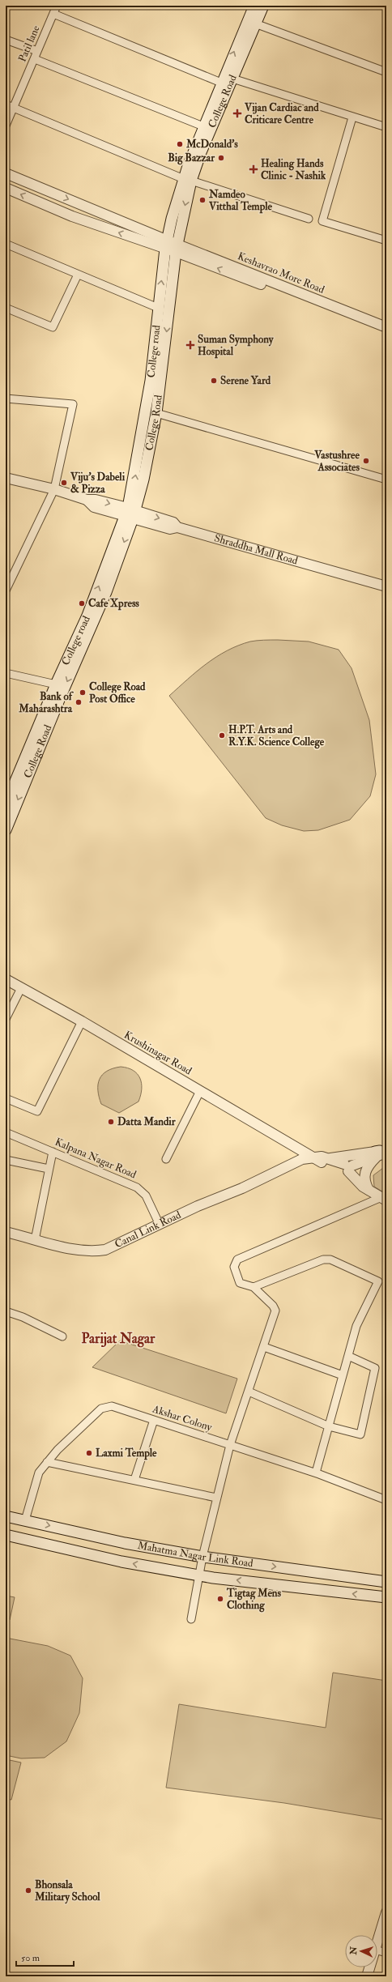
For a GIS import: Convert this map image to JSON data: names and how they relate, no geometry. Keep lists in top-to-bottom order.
{
  "streets": {
    "main road": ["College Road", "College road", "Mahatma Nagar Link Road"],
    "street": [
      "Patil lane",
      "Keshavrao More Road",
      "Shraddha Mall Road",
      "Krushinagar Road",
      "Kalpana Nagar Road",
      "Canal Link Road",
      "Akshar Colony"
    ]
  },
  "crossings": [
    ["College Road", "Keshavrao More Road"],
    ["College Road", "College road"],
    ["College Road", "Shraddha Mall Road"],
    ["Keshavrao More Road", "College road"],
    ["College road", "Shraddha Mall Road"],
    ["Kalpana Nagar Road", "Canal Link Road"],
    ["Akshar Colony", "Mahatma Nagar Link Road"]
  ],
  "one_way": ["College Road", "College road"],
  "districts": ["Parijat Nagar"],
  "places": {
    "health": ["Vijan Cardiac and Criticare Centre", "Healing Hands Clinic - Nashik", "Suman Symphony Hospital"],
    "other": [
      "McDonald's",
      "Big Bazzar",
      "Namdeo Vitthal Temple",
      "Serene Yard",
      "Vastushree Associates",
      "Viju's Dabeli & Pizza",
      "Cafe Xpress",
      "College Road Post Office",
      "Bank of Maharashtra",
      "H.P.T. Arts and R.Y.K. Science College",
      "Datta Mandir",
      "Laxmi Temple",
      "Tigtag Mens Clothing",
      "Bhonsala Military School"
    ]
  },
  "scale_bar": "50 m",
  "north": "left"
}
